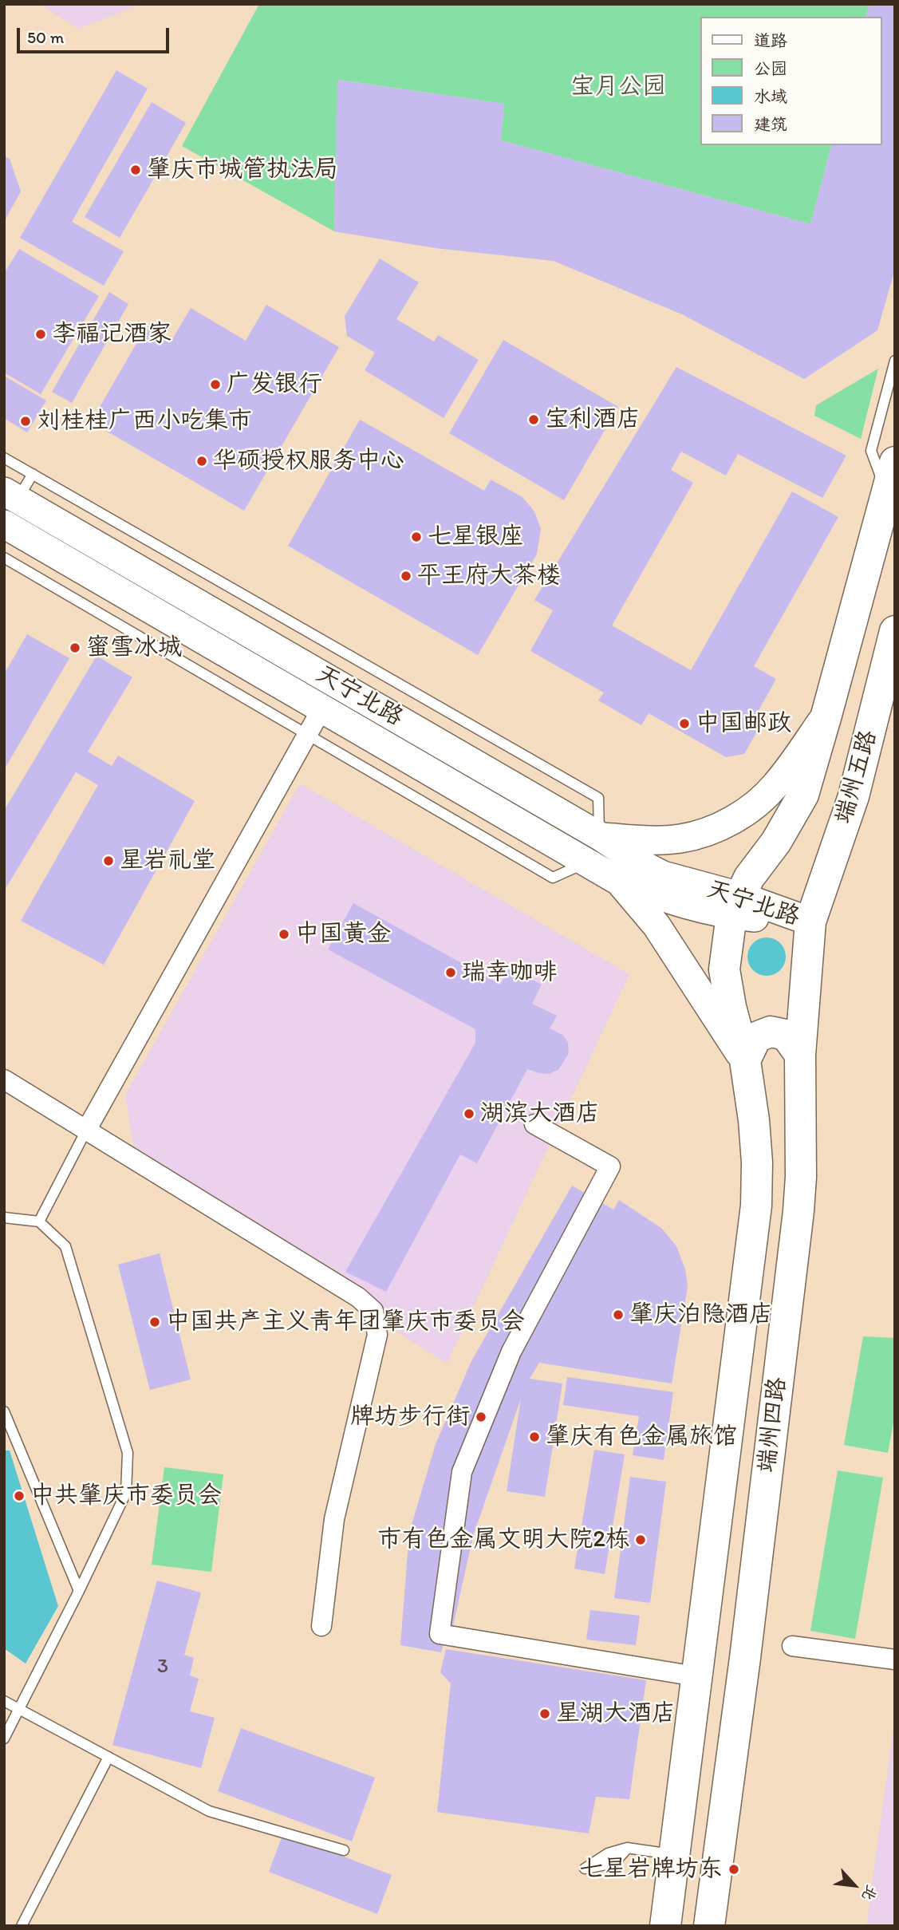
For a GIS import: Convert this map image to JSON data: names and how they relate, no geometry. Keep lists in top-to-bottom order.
{
  "streets": {
    "main road": ["天宁北路", "端州五路", "端州四路"]
  },
  "crossings": [
    ["天宁北路", "端州五路"],
    ["天宁北路", "端州四路"],
    ["端州五路", "端州四路"]
  ],
  "parks": ["宝月公园"],
  "places": [
    "肇庆市城管执法局",
    "李福记酒家",
    "广发银行",
    "宝利酒店",
    "刘桂桂广西小吃集市",
    "华硕授权服务中心",
    "七星银座",
    "平王府大茶楼",
    "蜜雪冰城",
    "中国邮政",
    "星岩礼堂",
    "中国黄金",
    "瑞幸咖啡",
    "湖滨大酒店",
    "肇庆泊隐酒店",
    "中国共产主义青年团肇庆市委员会",
    "牌坊步行街",
    "肇庆有色金属旅馆",
    "中共肇庆市委员会",
    "市有色金属文明大院2栋",
    "星湖大酒店",
    "七星岩牌坊东"
  ],
  "house_numbers": ["3"],
  "legend": [
    "道路",
    "公园",
    "水域",
    "建筑"
  ],
  "scale_bar": "50 m",
  "north": "bottom right"
}
